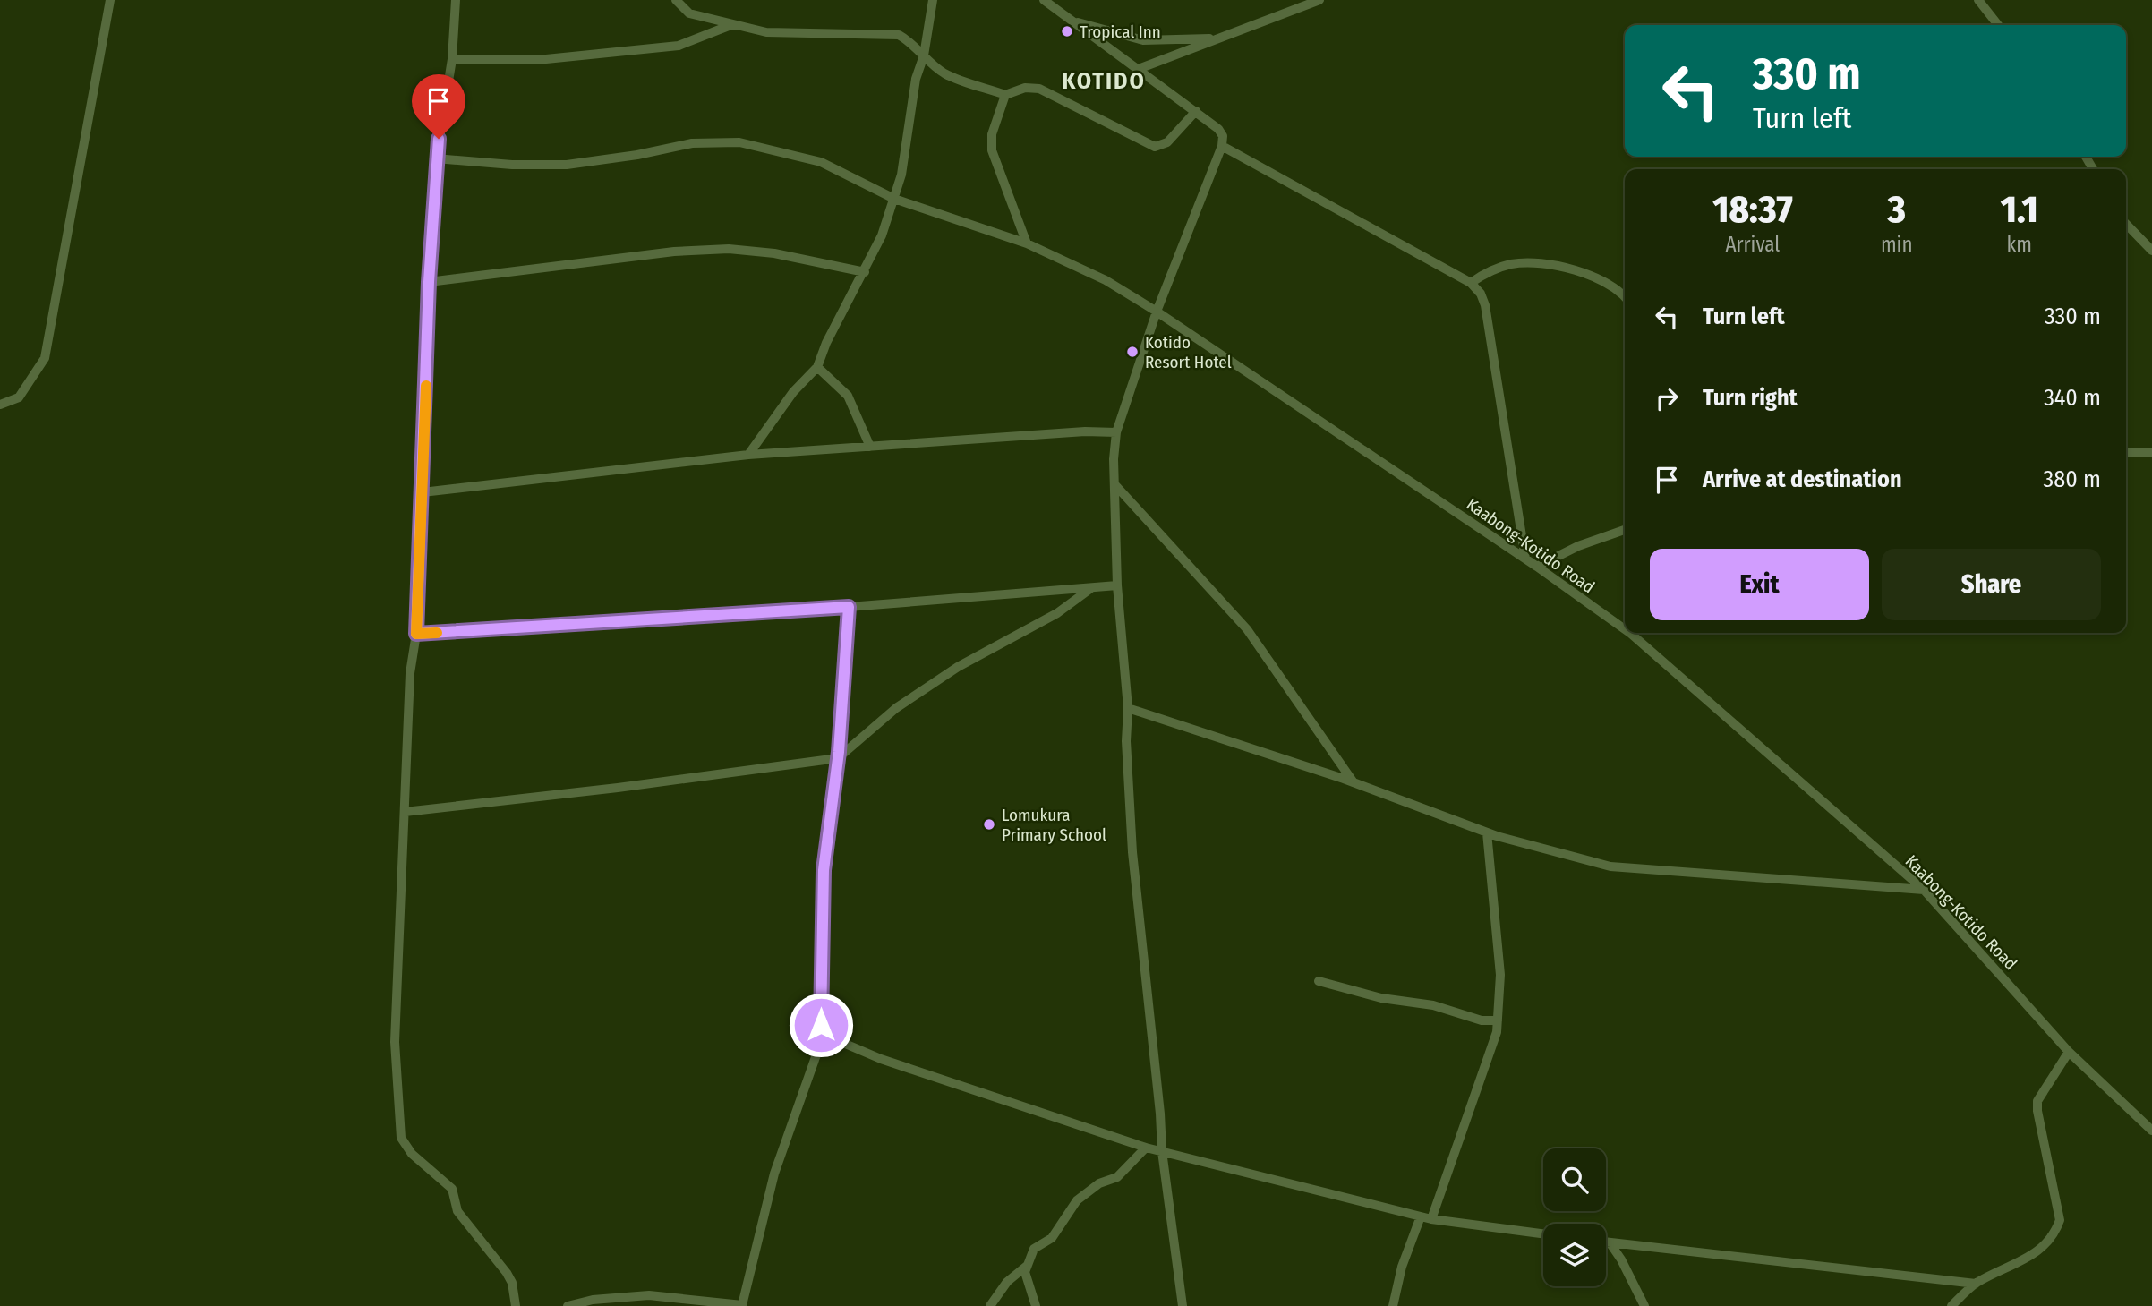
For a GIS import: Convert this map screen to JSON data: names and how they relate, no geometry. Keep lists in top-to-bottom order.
{
  "streets": {
    "street": ["Kaabong-Kotido Road"]
  },
  "districts": ["KOTIDO"],
  "places": ["Tropical Inn", "Kotido Resort Hotel", "Lomukura Primary School"],
  "page": {
    "turn": ["330 m", "Turn left"],
    "eta": [
      "18:37",
      "Arrival",
      "3",
      "min",
      "1.1",
      "km"
    ],
    "list": [
      {
        "name": "Turn left",
        "value": "330 m"
      },
      {
        "name": "Turn right",
        "value": "340 m"
      },
      {
        "name": "Arrive at destination",
        "value": "380 m"
      }
    ],
    "buttons": ["Exit", "Share"]
  }
}
